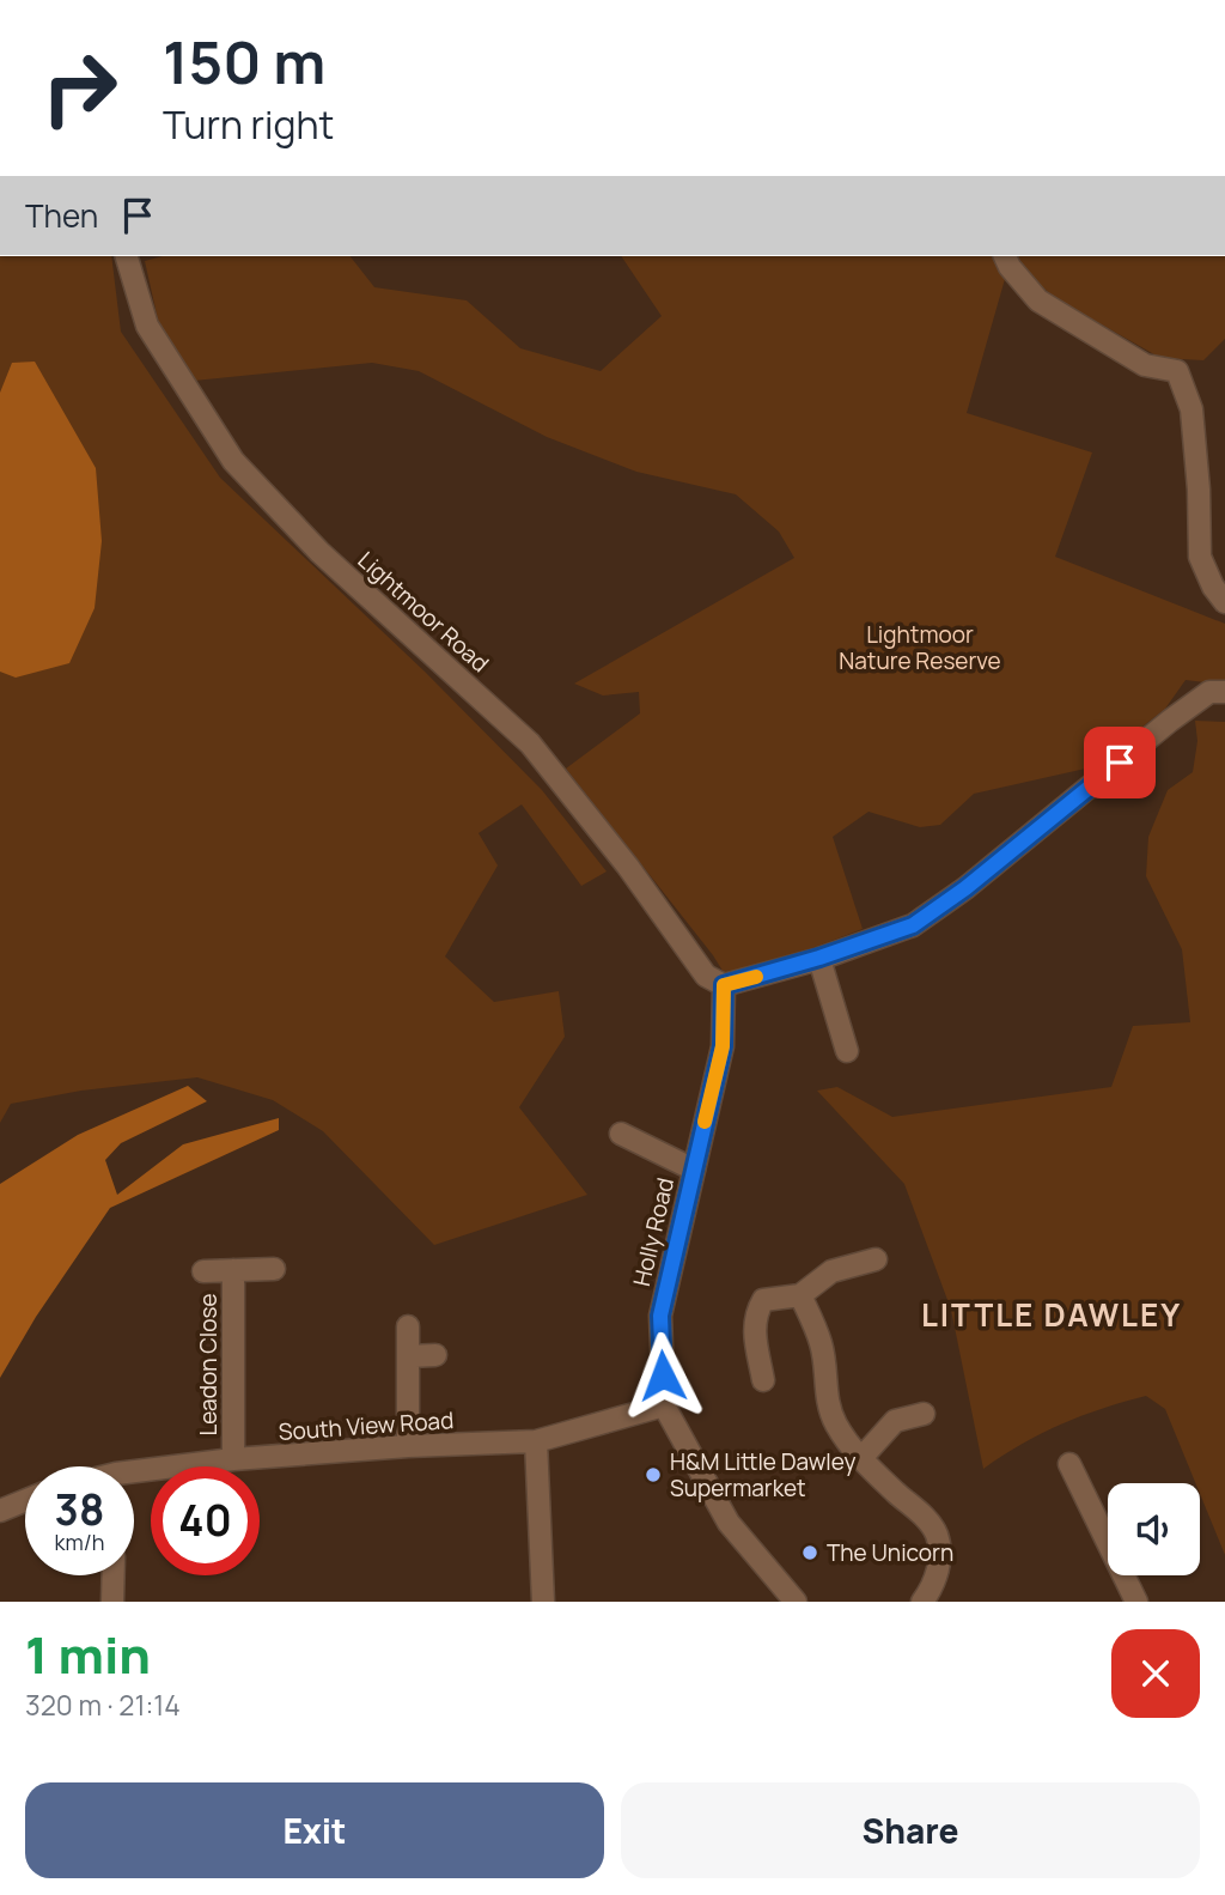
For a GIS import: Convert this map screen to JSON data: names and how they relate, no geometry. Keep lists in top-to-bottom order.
{
  "streets": {
    "street": [
      "Lightmoor Road",
      "Holly Road",
      "Leadon Close",
      "South View Road"
    ]
  },
  "crossings": [
    ["Lightmoor Road", "Holly Road"],
    ["Holly Road", "South View Road"],
    ["Leadon Close", "South View Road"]
  ],
  "districts": ["LITTLE DAWLEY"],
  "parks": ["Lightmoor Nature Reserve"],
  "places": ["H&M Little Dawley Supermarket", "The Unicorn"],
  "page": {
    "turn": ["150 m", "Turn right"],
    "then": "Then",
    "speed": "38 km/h",
    "limit": "40",
    "heading": ["1 min", "320 m · 21:14"],
    "buttons": ["Exit", "Share"]
  }
}
